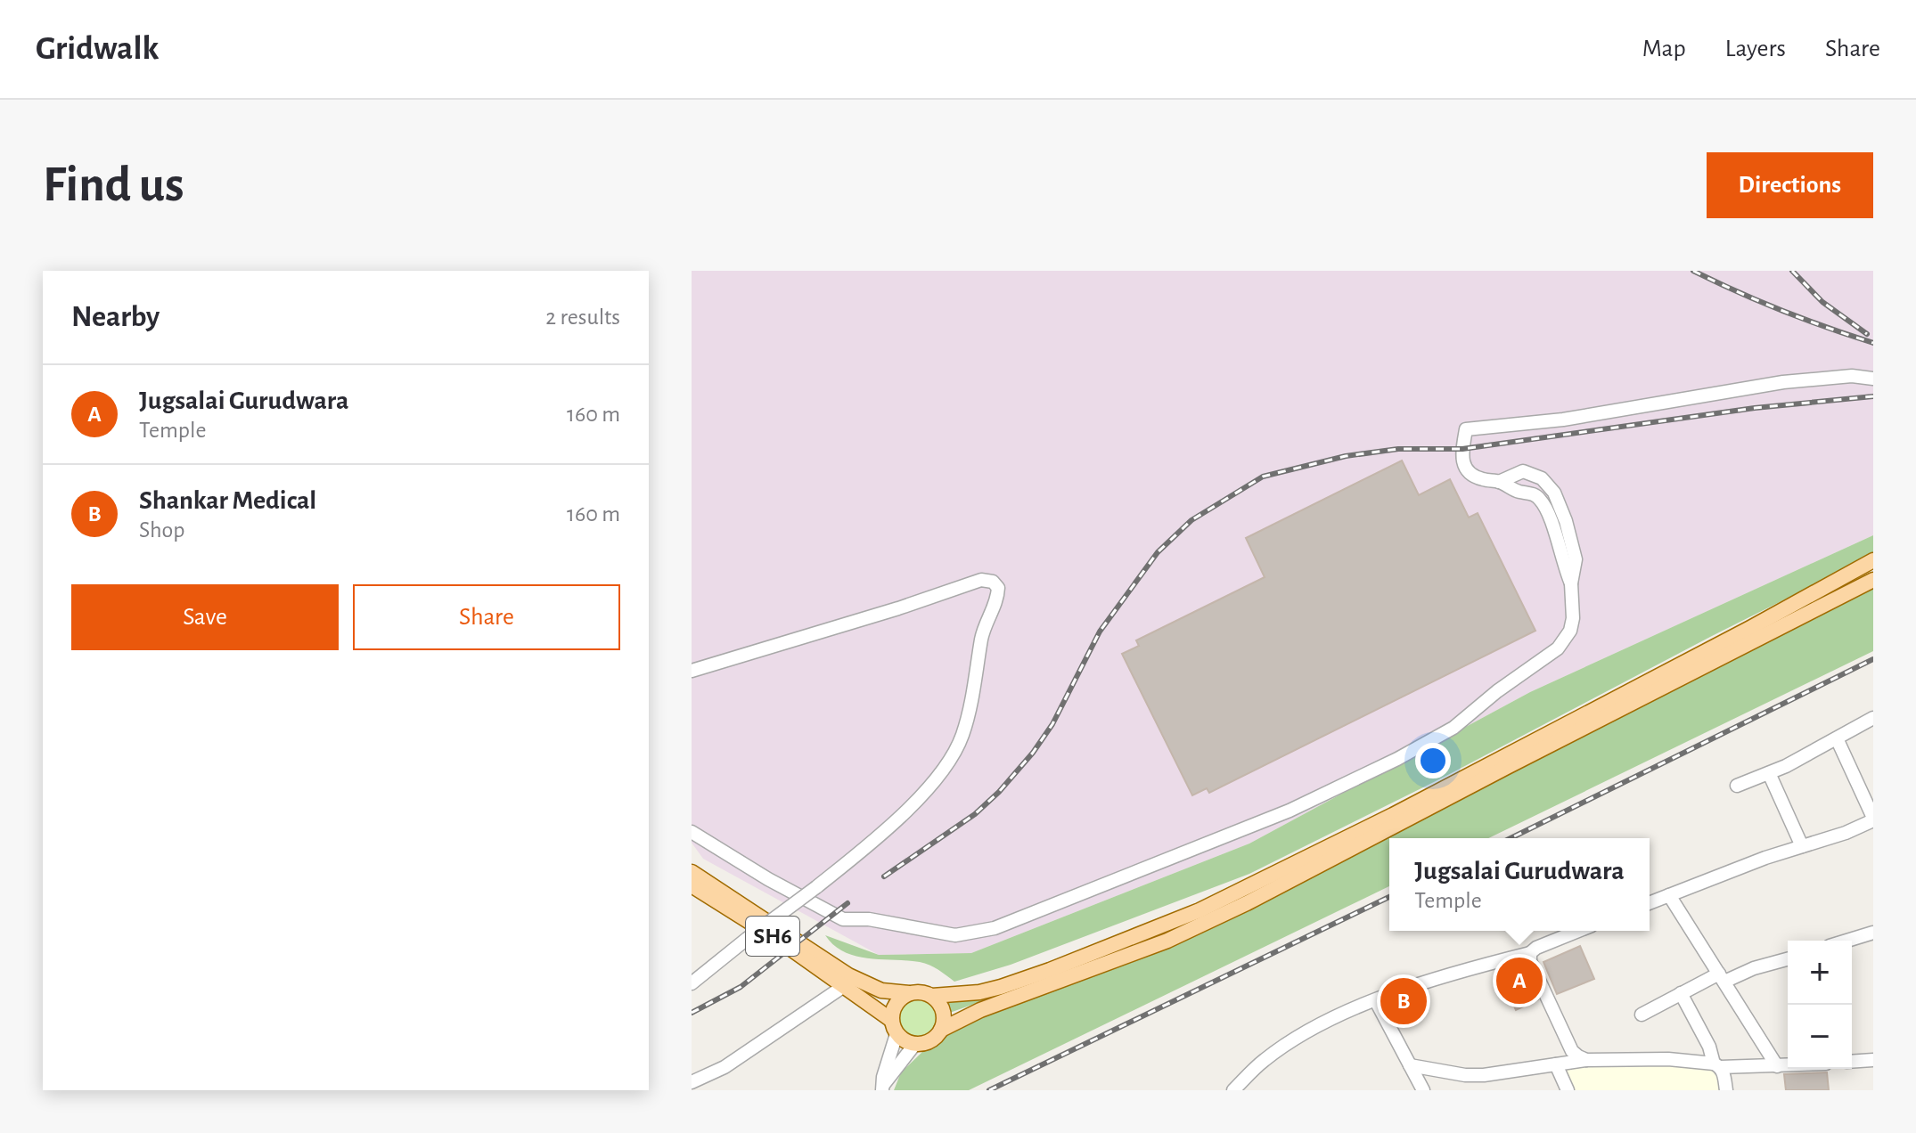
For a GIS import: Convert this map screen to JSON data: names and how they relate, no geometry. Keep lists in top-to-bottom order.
{
  "streets": {
    "main road": ["SH6"]
  },
  "page": {
    "header": "Gridwalk",
    "nav": ["Map", "Layers", "Share"],
    "buttons": [
      "Directions",
      ["Save", "Share"]
    ],
    "title": "Find us",
    "heading": ["Nearby", "2 results"],
    "list": [
      {
        "mark": "A",
        "name": "Jugsalai Gurudwara",
        "note": "Temple",
        "value": "160 m"
      },
      {
        "mark": "B",
        "name": "Shankar Medical",
        "note": "Shop",
        "value": "160 m"
      }
    ],
    "popup": ["Jugsalai Gurudwara", "Temple"],
    "map_buttons": ["+", "−"],
    "pins": ["A", "B"]
  }
}
